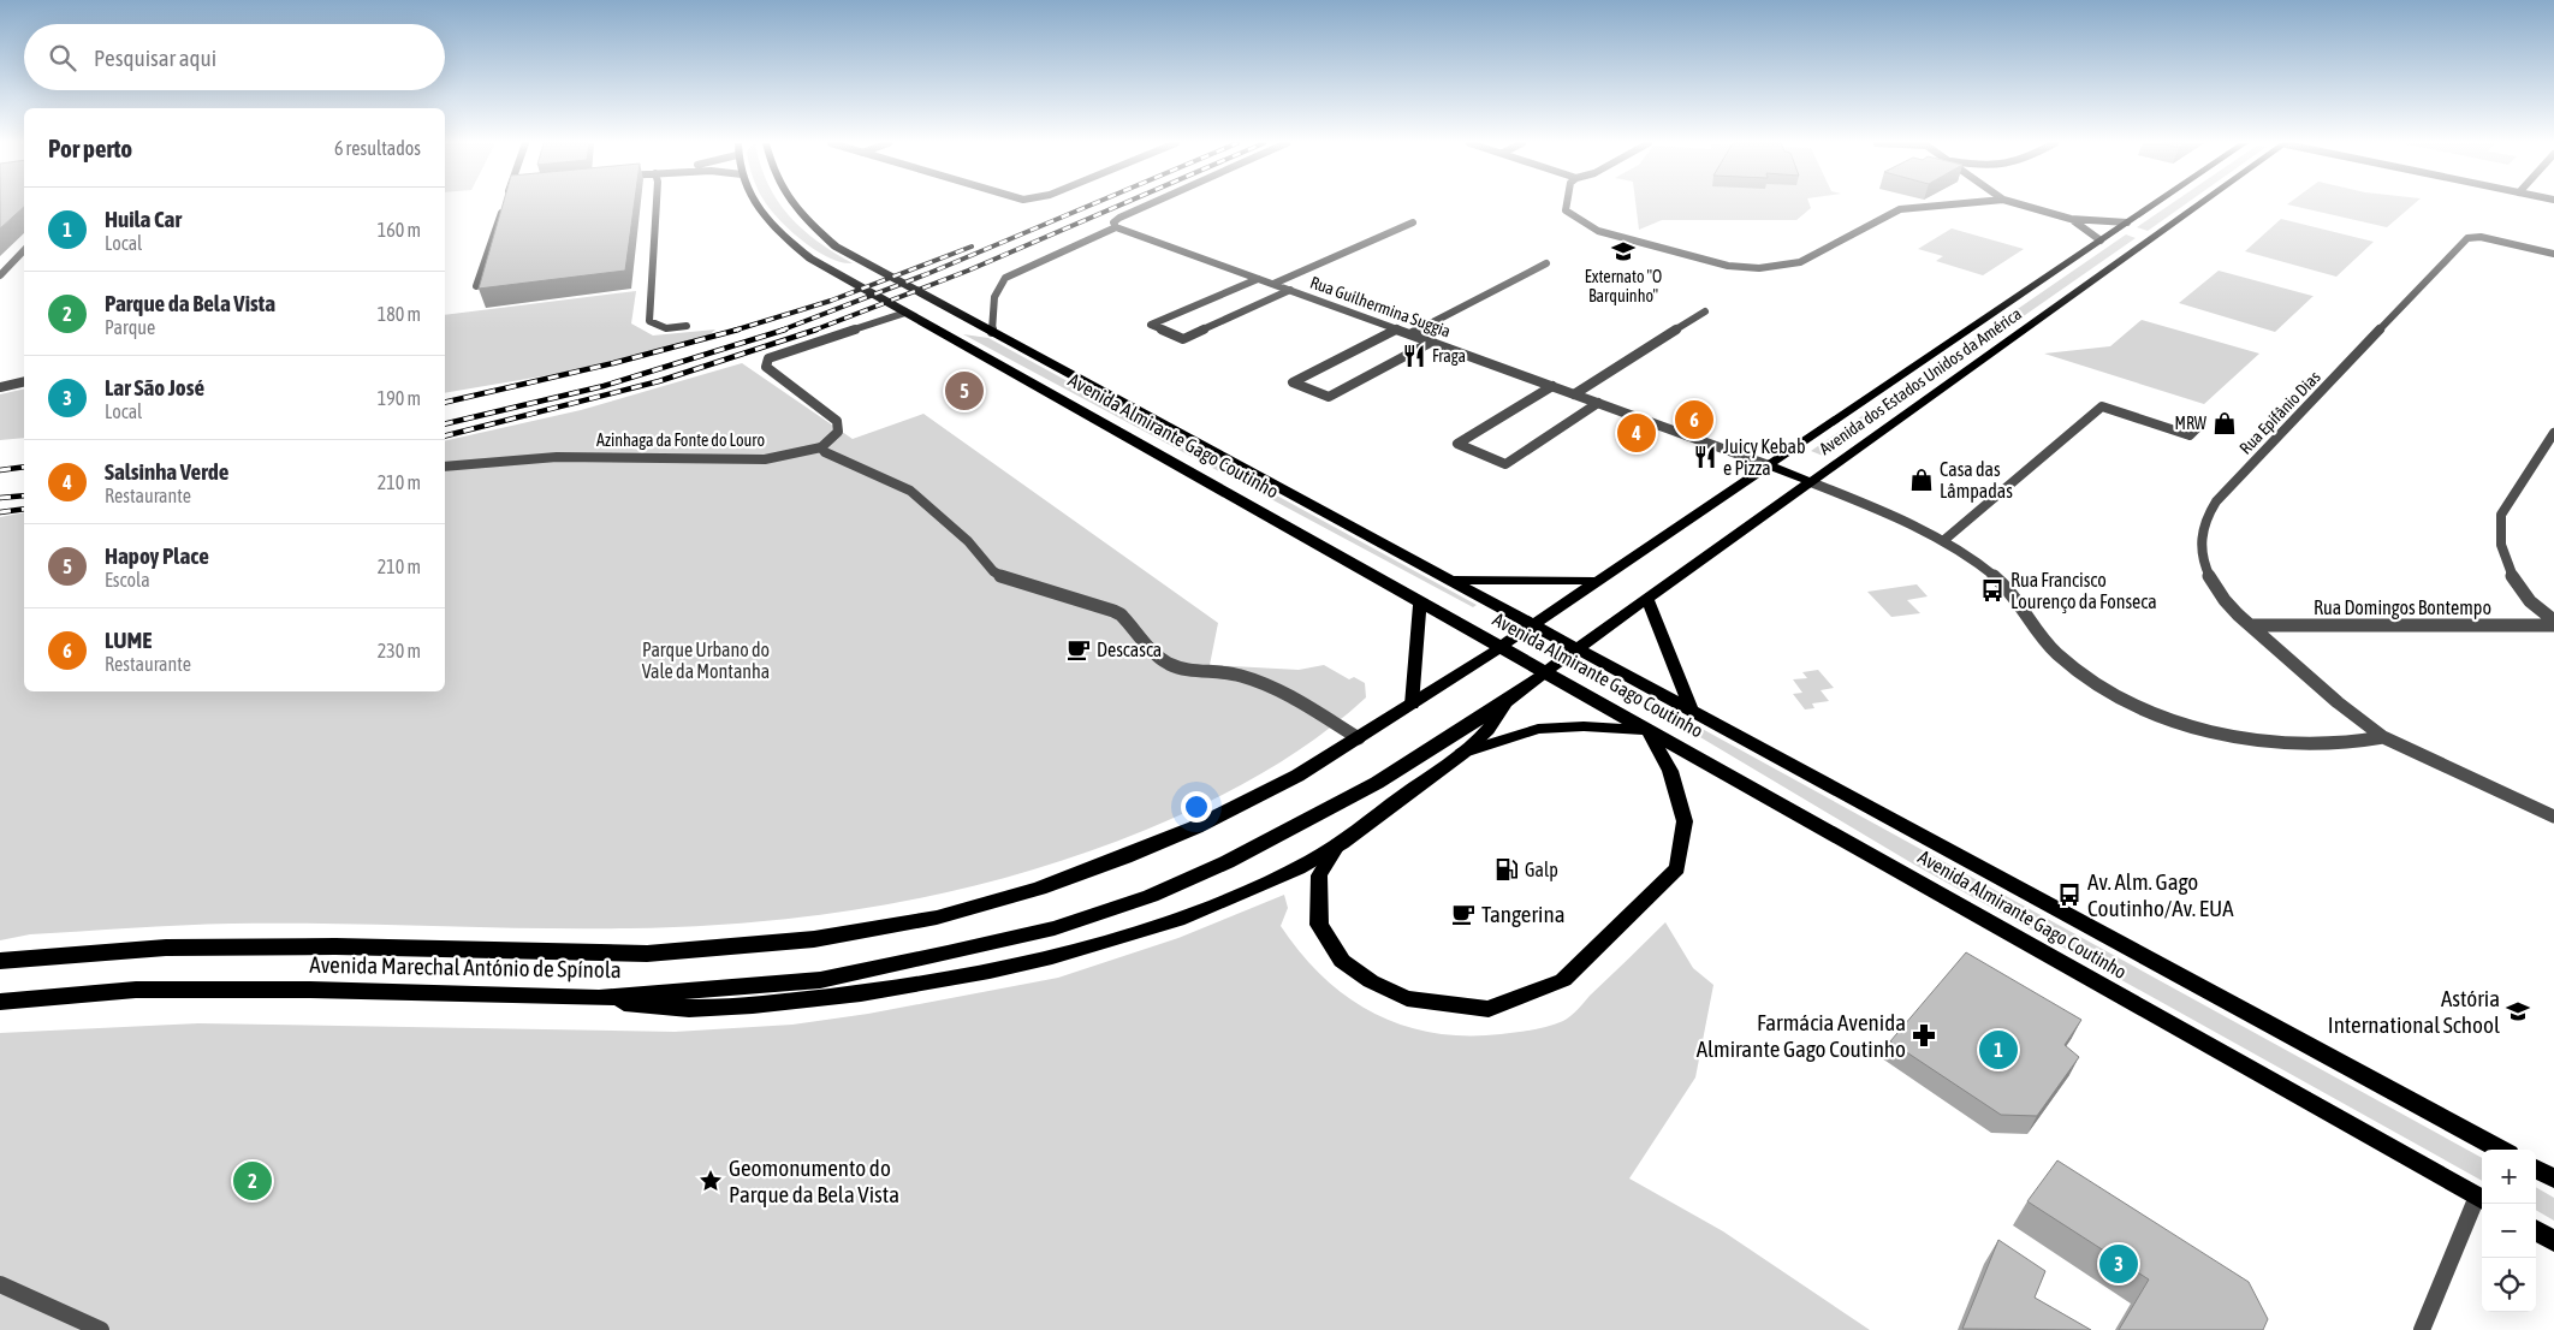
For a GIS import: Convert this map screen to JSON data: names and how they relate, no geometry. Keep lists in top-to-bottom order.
{
  "streets": {
    "highway": ["Avenida Marechal António de Spínola"],
    "main road": ["Avenida dos Estados Unidos da América", "Avenida Almirante Gago Coutinho"],
    "street": [
      "Rua Guilhermina Suggia",
      "Rua Epifânio Dias",
      "Azinhaga da Fonte do Louro",
      "Rua Domingos Bontempo"
    ]
  },
  "crossings": [
    ["Rua Guilhermina Suggia", "Avenida dos Estados Unidos da América"],
    ["Avenida dos Estados Unidos da América", "Avenida Almirante Gago Coutinho"],
    ["Avenida dos Estados Unidos da América", "Avenida Marechal António de Spínola"],
    ["Rua Epifânio Dias", "Rua Domingos Bontempo"],
    ["Avenida Almirante Gago Coutinho", "Avenida Marechal António de Spínola"]
  ],
  "parks": ["Parque Urbano do Vale da Montanha"],
  "places": {
    "school or university": ["Externato \"O Barquinho\"", "Astória International School"],
    "restaurant": ["Fraga", "Juicy Kebab e Pizza"],
    "shop": ["MRW", "Casa das Lâmpadas"],
    "bus stop": ["Rua Francisco Lourenço da Fonseca", "Av. Alm. Gago Coutinho/Av. EUA"],
    "cafe": ["Descasca", "Tangerina"],
    "fuel station": ["Galp"],
    "pharmacy": ["Farmácia Avenida Almirante Gago Coutinho"],
    "place": ["Geomonumento do Parque da Bela Vista"]
  },
  "page": {
    "search": "Pesquisar aqui",
    "heading": ["Por perto", "6 resultados"],
    "list": [
      {
        "mark": "1",
        "name": "Huila Car",
        "note": "Local",
        "value": "160 m"
      },
      {
        "mark": "2",
        "name": "Parque da Bela Vista",
        "note": "Parque",
        "value": "180 m"
      },
      {
        "mark": "3",
        "name": "Lar São José",
        "note": "Local",
        "value": "190 m"
      },
      {
        "mark": "4",
        "name": "Salsinha Verde",
        "note": "Restaurante",
        "value": "210 m"
      },
      {
        "mark": "5",
        "name": "Hapoy Place",
        "note": "Escola",
        "value": "210 m"
      },
      {
        "mark": "6",
        "name": "LUME",
        "note": "Restaurante",
        "value": "230 m"
      }
    ],
    "pins": [
      "5",
      "6",
      "4",
      "1",
      "2",
      "3"
    ],
    "map_buttons": ["+", "−"]
  }
}
